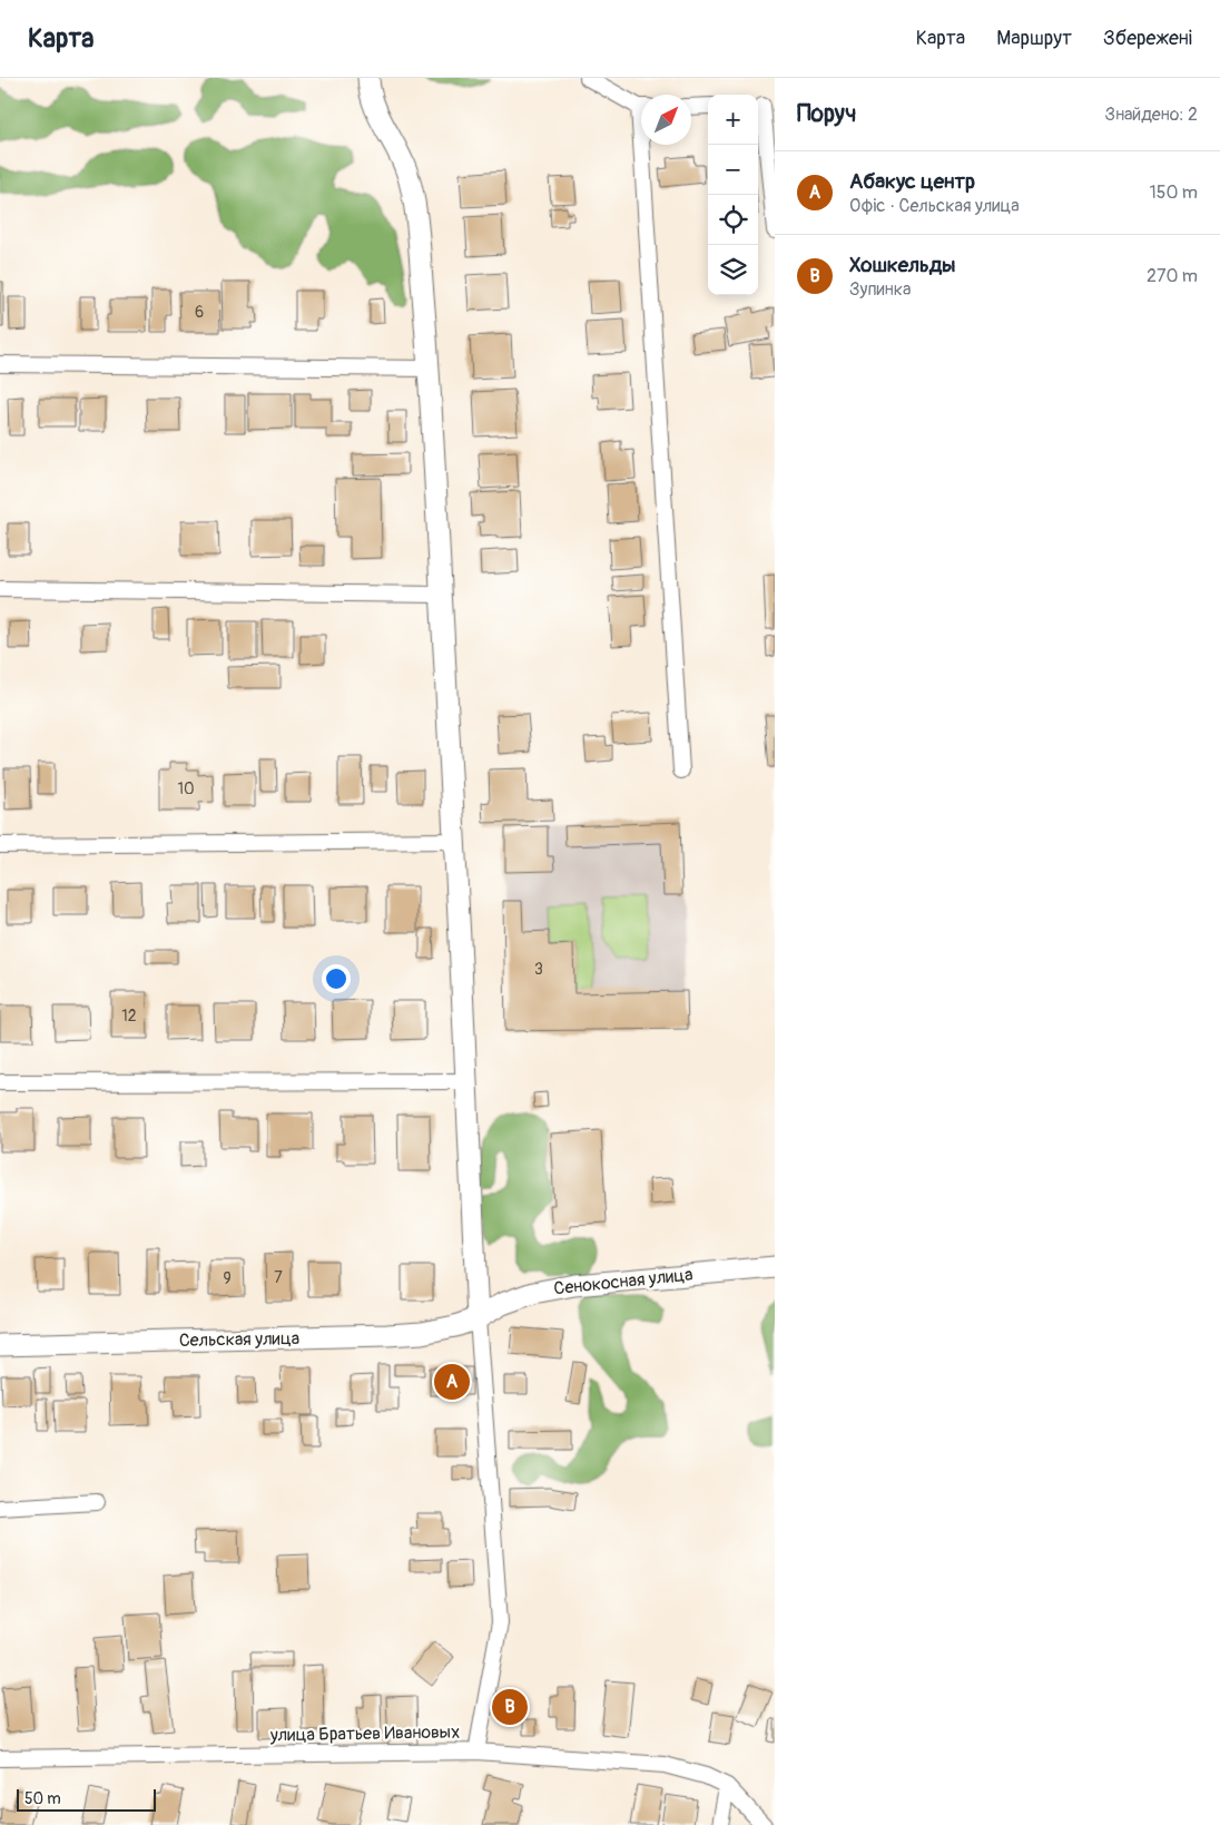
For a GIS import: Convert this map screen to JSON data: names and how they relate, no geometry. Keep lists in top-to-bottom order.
{
  "streets": {
    "main road": ["Сенокосная улица", "Сельская улица"],
    "street": ["улица Братьев Ивановых"]
  },
  "crossings": [
    ["Сенокосная улица", "Сельская улица"]
  ],
  "house_numbers": [
    "6",
    "10",
    "3",
    "12",
    "7",
    "9"
  ],
  "scale_bar": "50 m",
  "north": "top right",
  "page": {
    "header": "Карта",
    "nav": ["Карта", "Маршрут", "Збережені"],
    "heading": ["Поруч", "Знайдено: 2"],
    "map_buttons": ["+", "−"],
    "list": [
      {
        "mark": "A",
        "name": "Абакус центр",
        "note": "Офіс · Сельская улица",
        "value": "150 m"
      },
      {
        "mark": "B",
        "name": "Хошкельды",
        "note": "Зупинка",
        "value": "270 m"
      }
    ],
    "pins": ["A", "B"],
    "scale": "50 m"
  }
}
